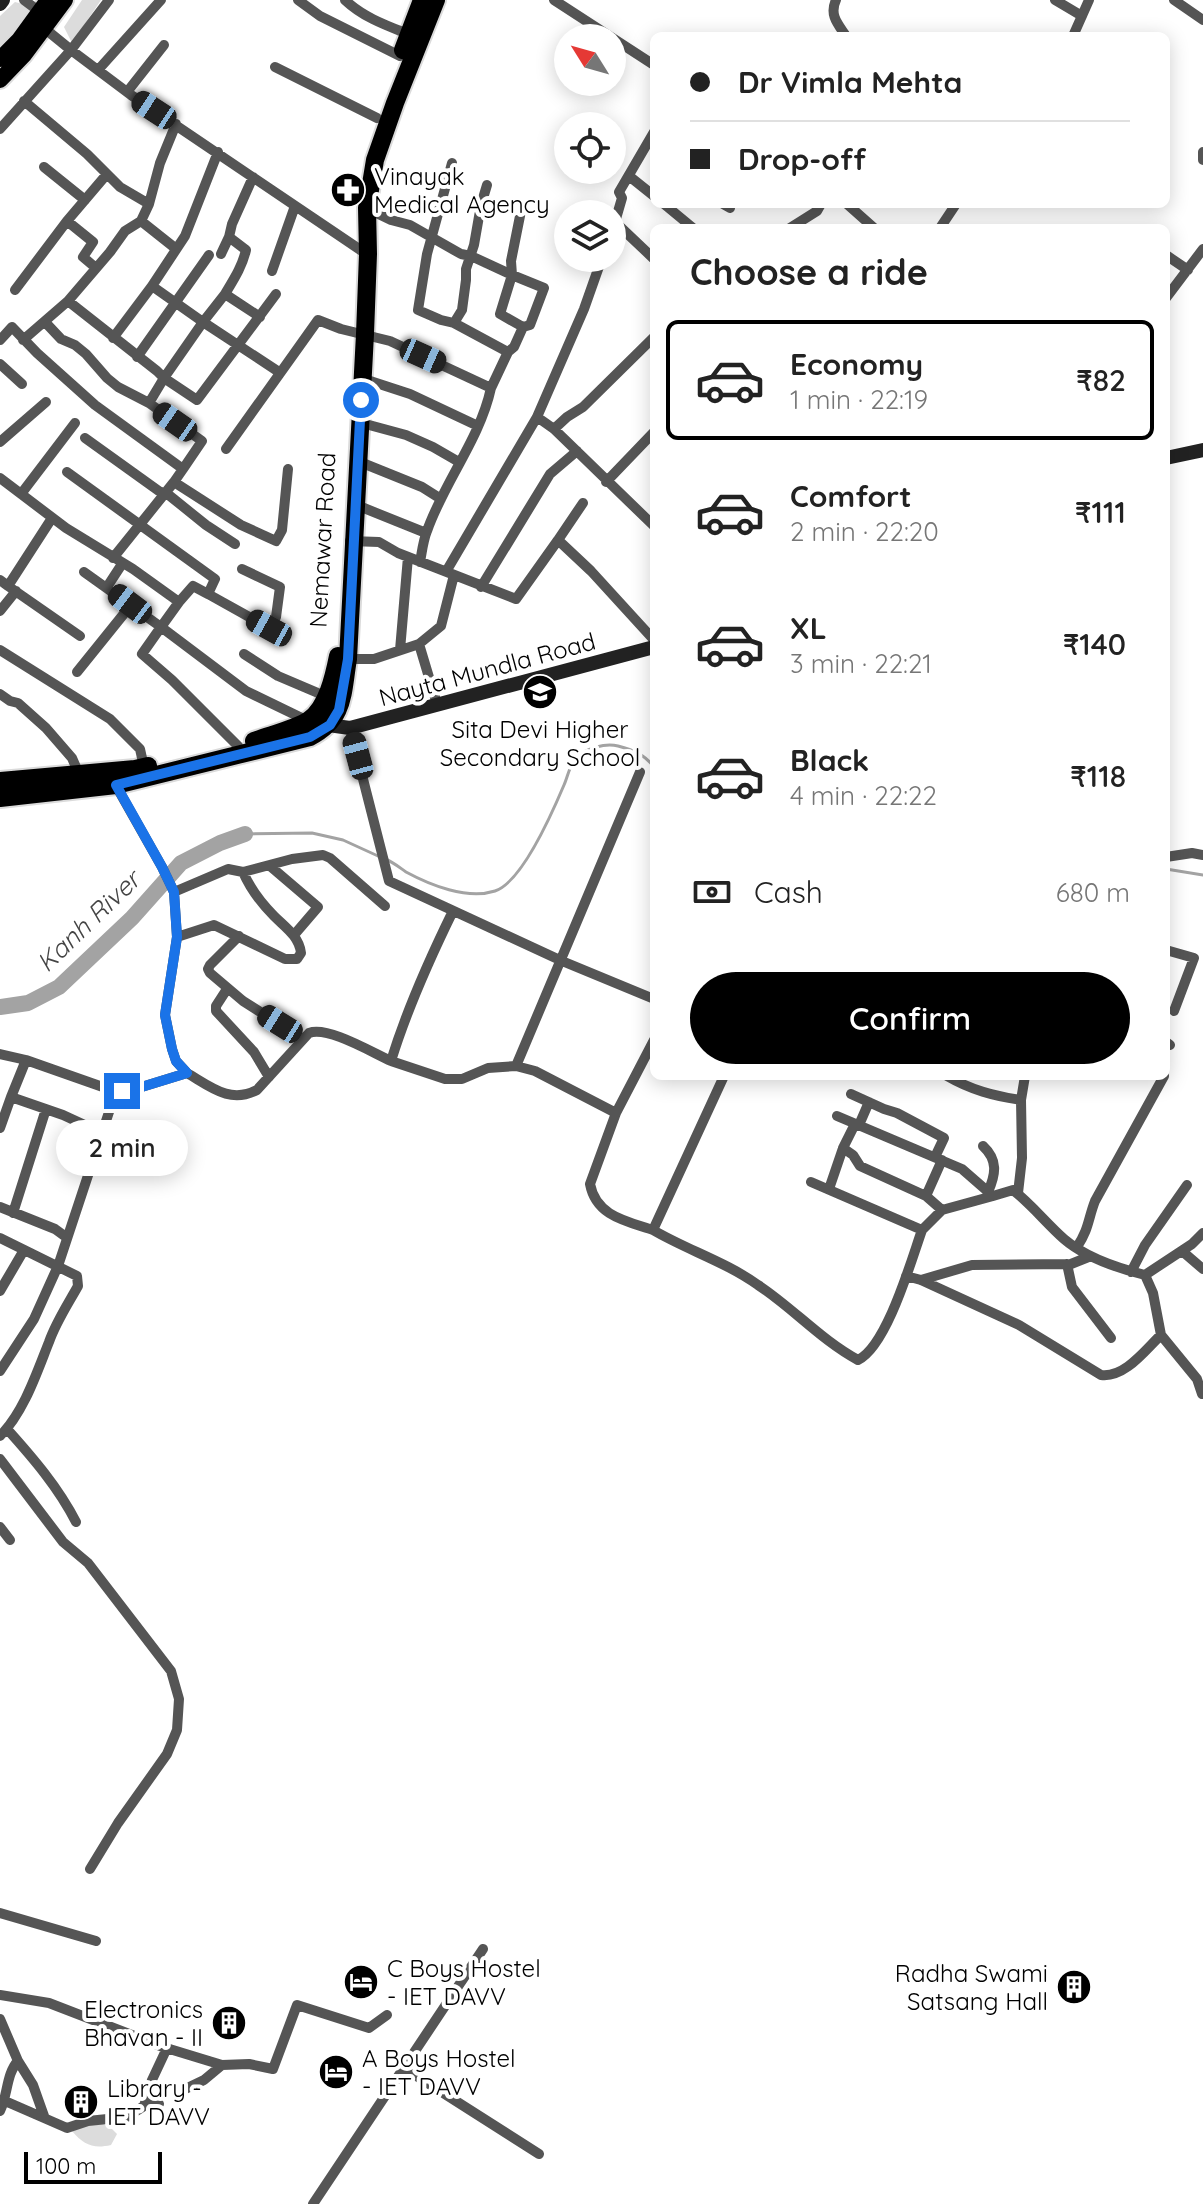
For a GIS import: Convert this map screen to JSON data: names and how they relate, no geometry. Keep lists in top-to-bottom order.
{
  "streets": {
    "highway": ["Nemawar Road"],
    "main road": ["Nayta Mundla Road"]
  },
  "crossings": [
    ["Nemawar Road", "Nayta Mundla Road"]
  ],
  "water": ["Kanh River"],
  "places": {
    "pharmacy": ["Vinayak Medical Agency"],
    "school or university": ["Sita Devi Higher Secondary School"],
    "hotel": ["C Boys Hostel - IET DAVV", "A Boys Hostel - IET DAVV"],
    "building": ["Radha Swami Satsang Hall", "Electronics Bhavan - II", "Library - IET DAVV"]
  },
  "scale_bar": "100 m",
  "north": "top left",
  "page": {
    "banner": ["Dr Vimla Mehta", "Drop-off"],
    "heading": "Choose a ride",
    "list": [
      {
        "name": "Economy",
        "note": "1 min · 22:19",
        "value": "₹82"
      },
      {
        "name": "Comfort",
        "note": "2 min · 22:20",
        "value": "₹111"
      },
      {
        "name": "XL",
        "note": "3 min · 22:21",
        "value": "₹140"
      },
      {
        "name": "Black",
        "note": "4 min · 22:22",
        "value": "₹118"
      }
    ],
    "pay": ["Cash", "680 m"],
    "buttons": "Confirm",
    "bubble": "2 min",
    "scale": "100 m"
  }
}
